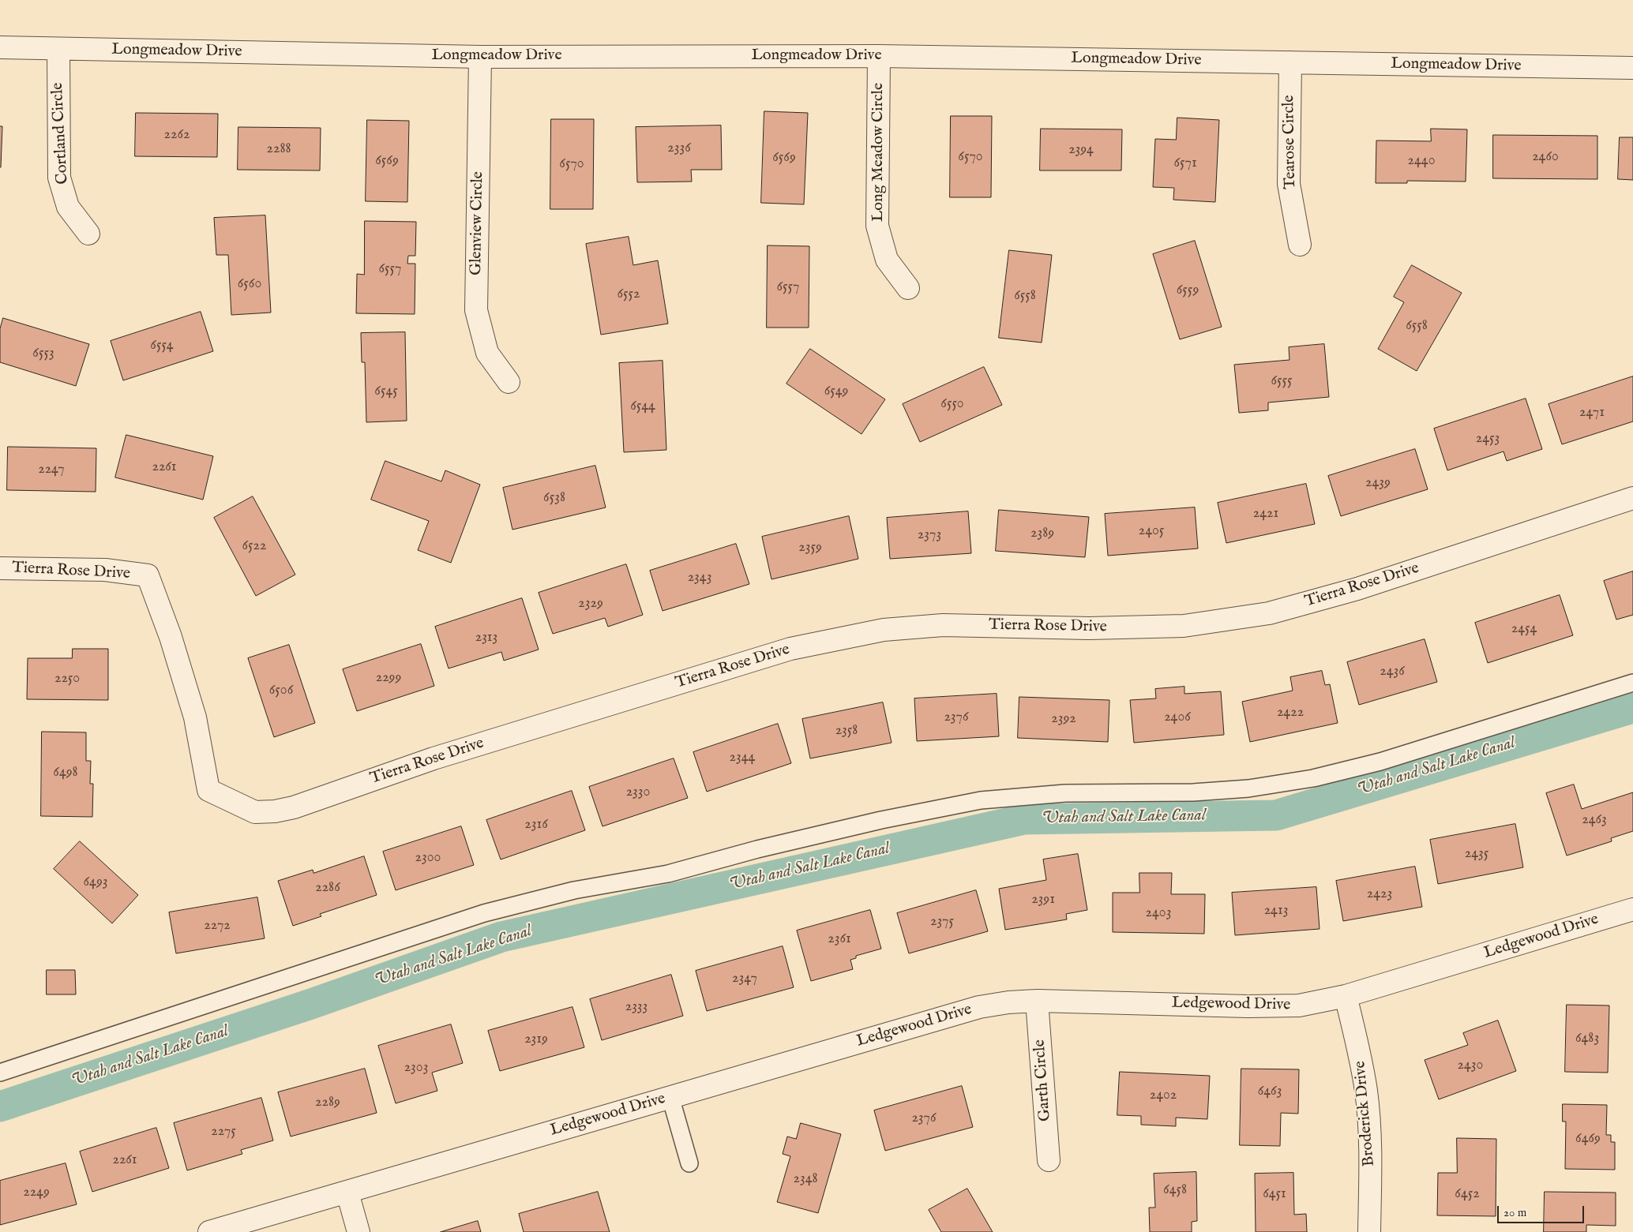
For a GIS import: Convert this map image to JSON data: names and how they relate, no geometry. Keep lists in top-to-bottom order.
{
  "streets": {
    "street": [
      "Longmeadow Drive",
      "Cortland Circle",
      "Tearose Circle",
      "Long Meadow Circle",
      "Glenview Circle",
      "Tierra Rose Drive",
      "Ledgewood Drive",
      "Garth Circle",
      "Broderick Drive"
    ]
  },
  "crossings": [
    ["Longmeadow Drive", "Cortland Circle"],
    ["Longmeadow Drive", "Tearose Circle"],
    ["Longmeadow Drive", "Long Meadow Circle"],
    ["Longmeadow Drive", "Glenview Circle"],
    ["Ledgewood Drive", "Garth Circle"],
    ["Ledgewood Drive", "Broderick Drive"]
  ],
  "water": ["Utah and Salt Lake Canal"],
  "house_numbers": [
    "2262",
    "2336",
    "2288",
    "2394",
    "6570",
    "2460",
    "6569",
    "6569",
    "2440",
    "6571",
    "6570",
    "6557",
    "6560",
    "6557",
    "6559",
    "6552",
    "6558",
    "6558",
    "6554",
    "6553",
    "6555",
    "6545",
    "6549",
    "6550",
    "6544",
    "2471",
    "2453",
    "2261",
    "2247",
    "2439",
    "6538",
    "2421",
    "2405",
    "2389",
    "2373",
    "6522",
    "2359",
    "2343",
    "2329",
    "2454",
    "2313",
    "2436",
    "2299",
    "2250",
    "6506",
    "2422",
    "2376",
    "2406",
    "2392",
    "2358",
    "2344",
    "6498",
    "2330",
    "2463",
    "2316",
    "2435",
    "2300",
    "6493",
    "2286",
    "2423",
    "2391",
    "2413",
    "2403",
    "2375",
    "2272",
    "2361",
    "2347",
    "2333",
    "6483",
    "2319",
    "2430",
    "2303",
    "6463",
    "2402",
    "2289",
    "2376",
    "2275",
    "6469",
    "2261",
    "2348",
    "6458",
    "2249",
    "6451",
    "6452"
  ],
  "scale_bar": "20 m"
}
